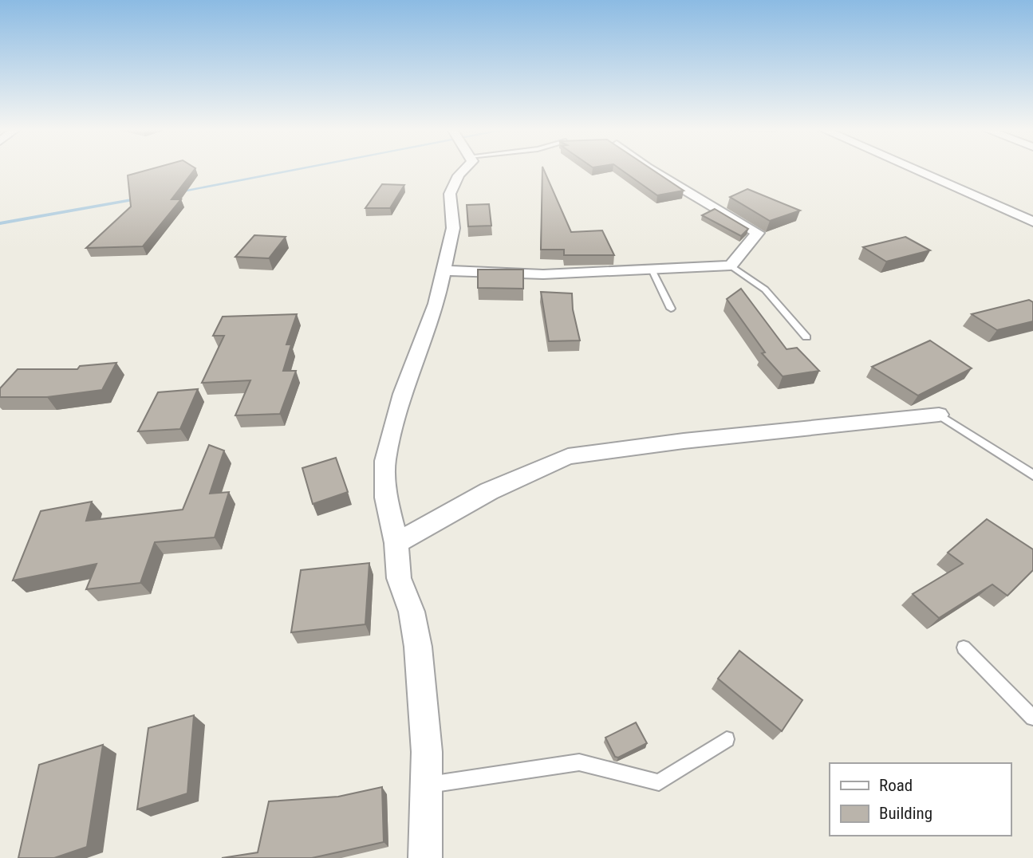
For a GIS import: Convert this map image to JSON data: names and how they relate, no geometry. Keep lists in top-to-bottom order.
{
  "legend": ["Road", "Building"]
}
